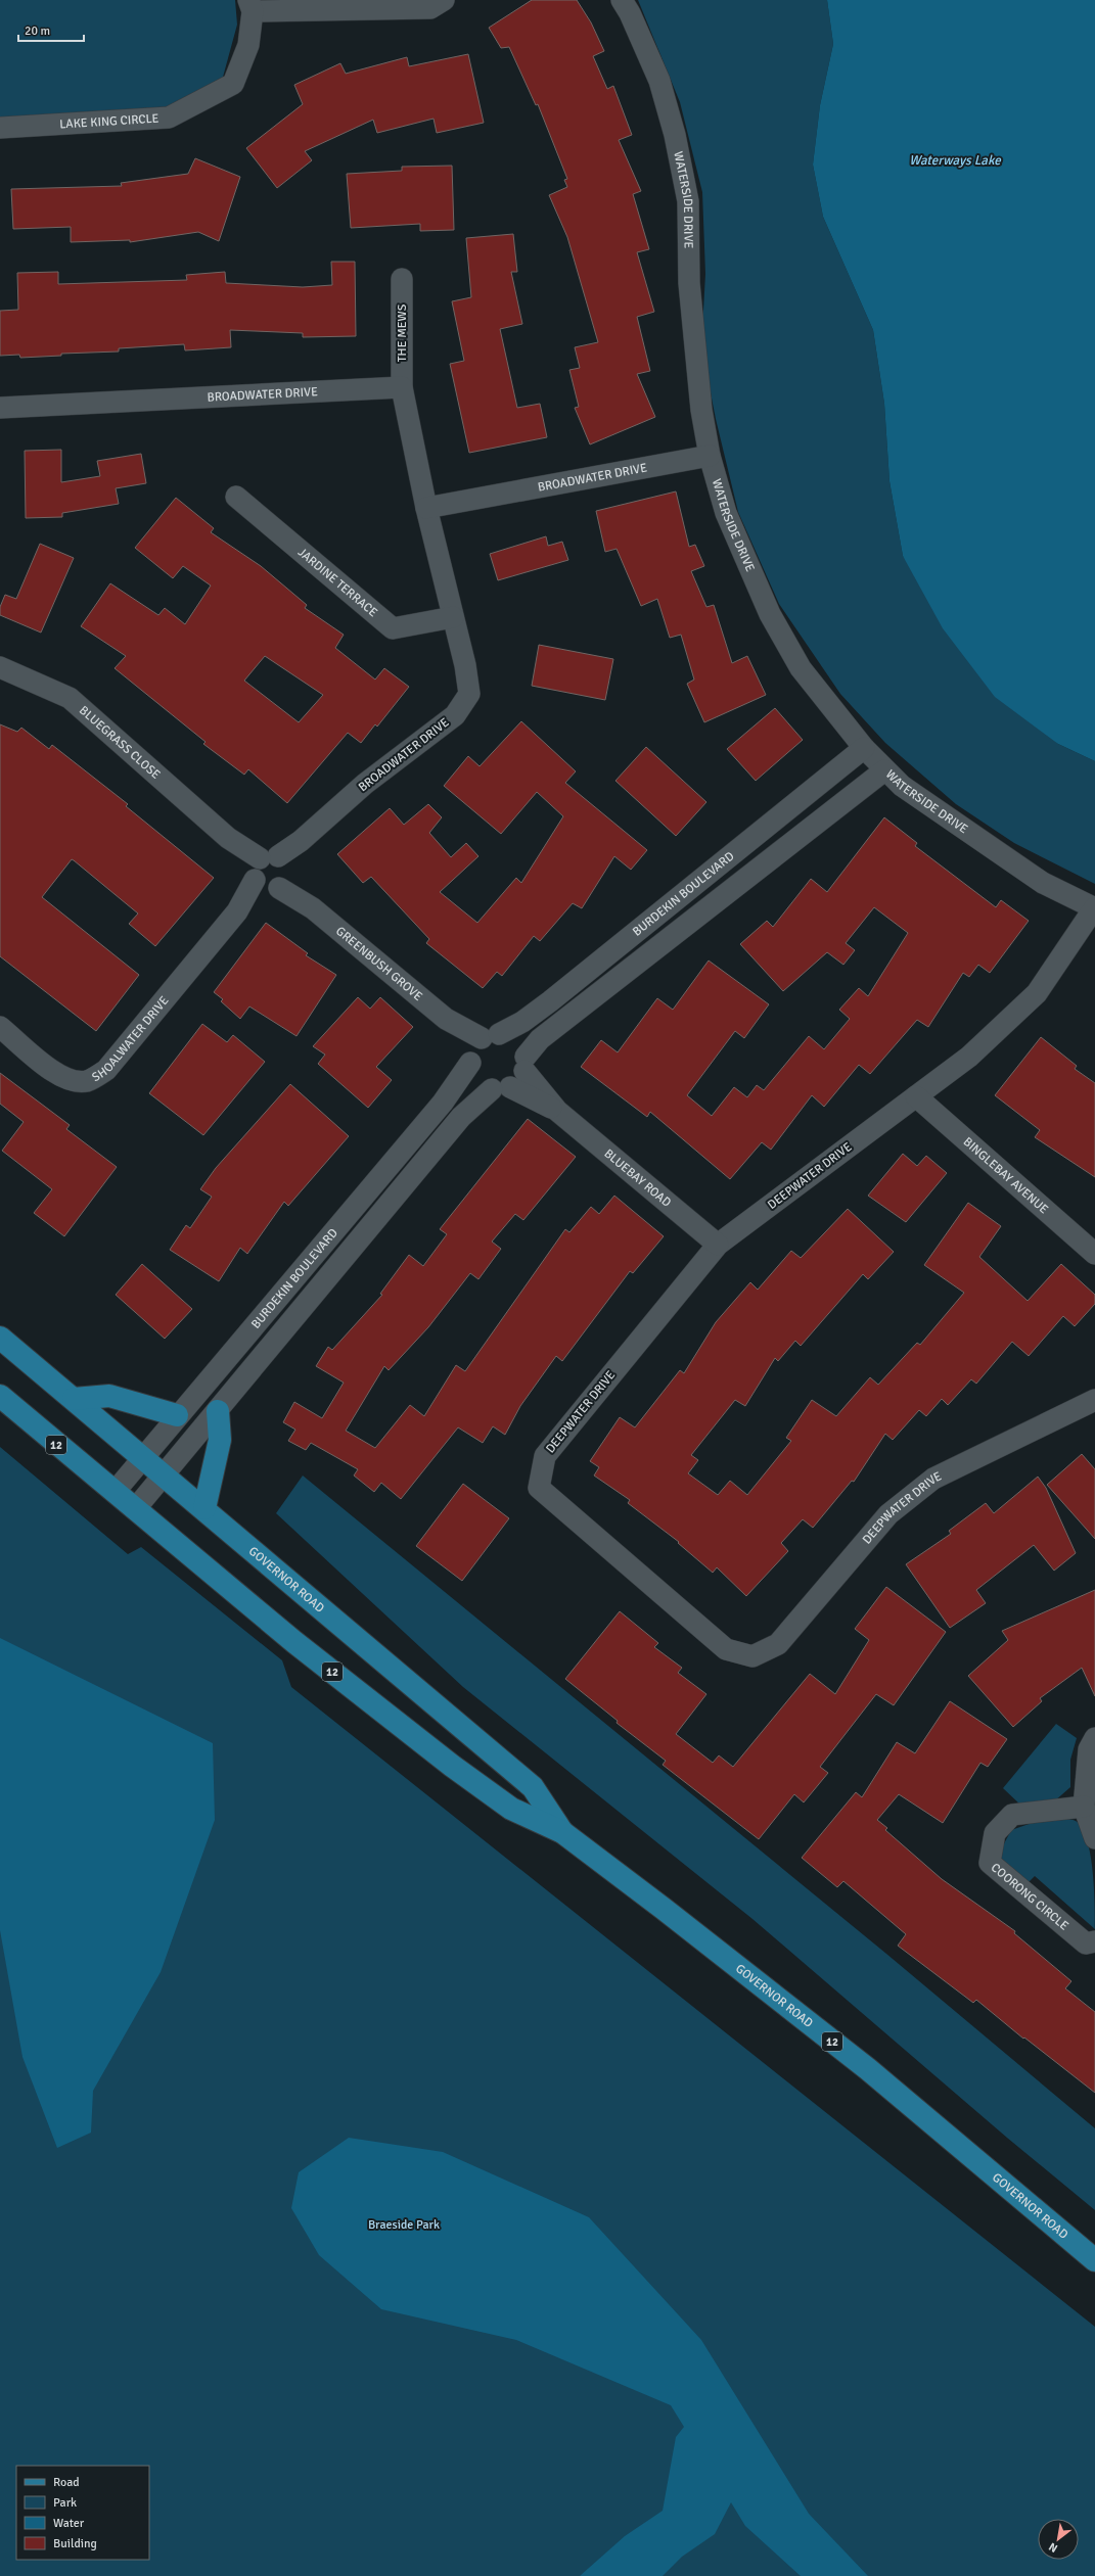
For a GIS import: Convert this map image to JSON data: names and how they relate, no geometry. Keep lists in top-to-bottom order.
{
  "streets": {
    "main road": ["12", "GOVERNOR ROAD"],
    "street": [
      "LAKE KING CIRCLE",
      "WATERSIDE DRIVE",
      "THE MEWS",
      "BROADWATER DRIVE",
      "JARDINE TERRACE",
      "BLUEGRASS CLOSE",
      "BURDEKIN BOULEVARD",
      "GREENBUSH GROVE",
      "SHOALWATER DRIVE",
      "BINGLEBAY AVENUE",
      "DEEPWATER DRIVE",
      "BLUEBAY ROAD",
      "COORONG CIRCLE"
    ]
  },
  "crossings": [
    ["WATERSIDE DRIVE", "BROADWATER DRIVE"],
    ["WATERSIDE DRIVE", "BURDEKIN BOULEVARD"],
    ["WATERSIDE DRIVE", "DEEPWATER DRIVE"],
    ["THE MEWS", "BROADWATER DRIVE"],
    ["BROADWATER DRIVE", "JARDINE TERRACE"],
    ["BROADWATER DRIVE", "BLUEGRASS CLOSE"],
    ["BROADWATER DRIVE", "GREENBUSH GROVE"],
    ["BROADWATER DRIVE", "SHOALWATER DRIVE"],
    ["BLUEGRASS CLOSE", "GREENBUSH GROVE"],
    ["BLUEGRASS CLOSE", "SHOALWATER DRIVE"],
    ["BURDEKIN BOULEVARD", "GREENBUSH GROVE"],
    ["BURDEKIN BOULEVARD", "BLUEBAY ROAD"],
    ["BURDEKIN BOULEVARD", "GOVERNOR ROAD"],
    ["GREENBUSH GROVE", "SHOALWATER DRIVE"],
    ["GREENBUSH GROVE", "BLUEBAY ROAD"],
    ["BINGLEBAY AVENUE", "DEEPWATER DRIVE"],
    ["DEEPWATER DRIVE", "BLUEBAY ROAD"]
  ],
  "water": ["Waterways Lake"],
  "parks": ["Braeside Park"],
  "legend": [
    "Road",
    "Park",
    "Water",
    "Building"
  ],
  "scale_bar": "20 m",
  "north": "bottom left"
}
